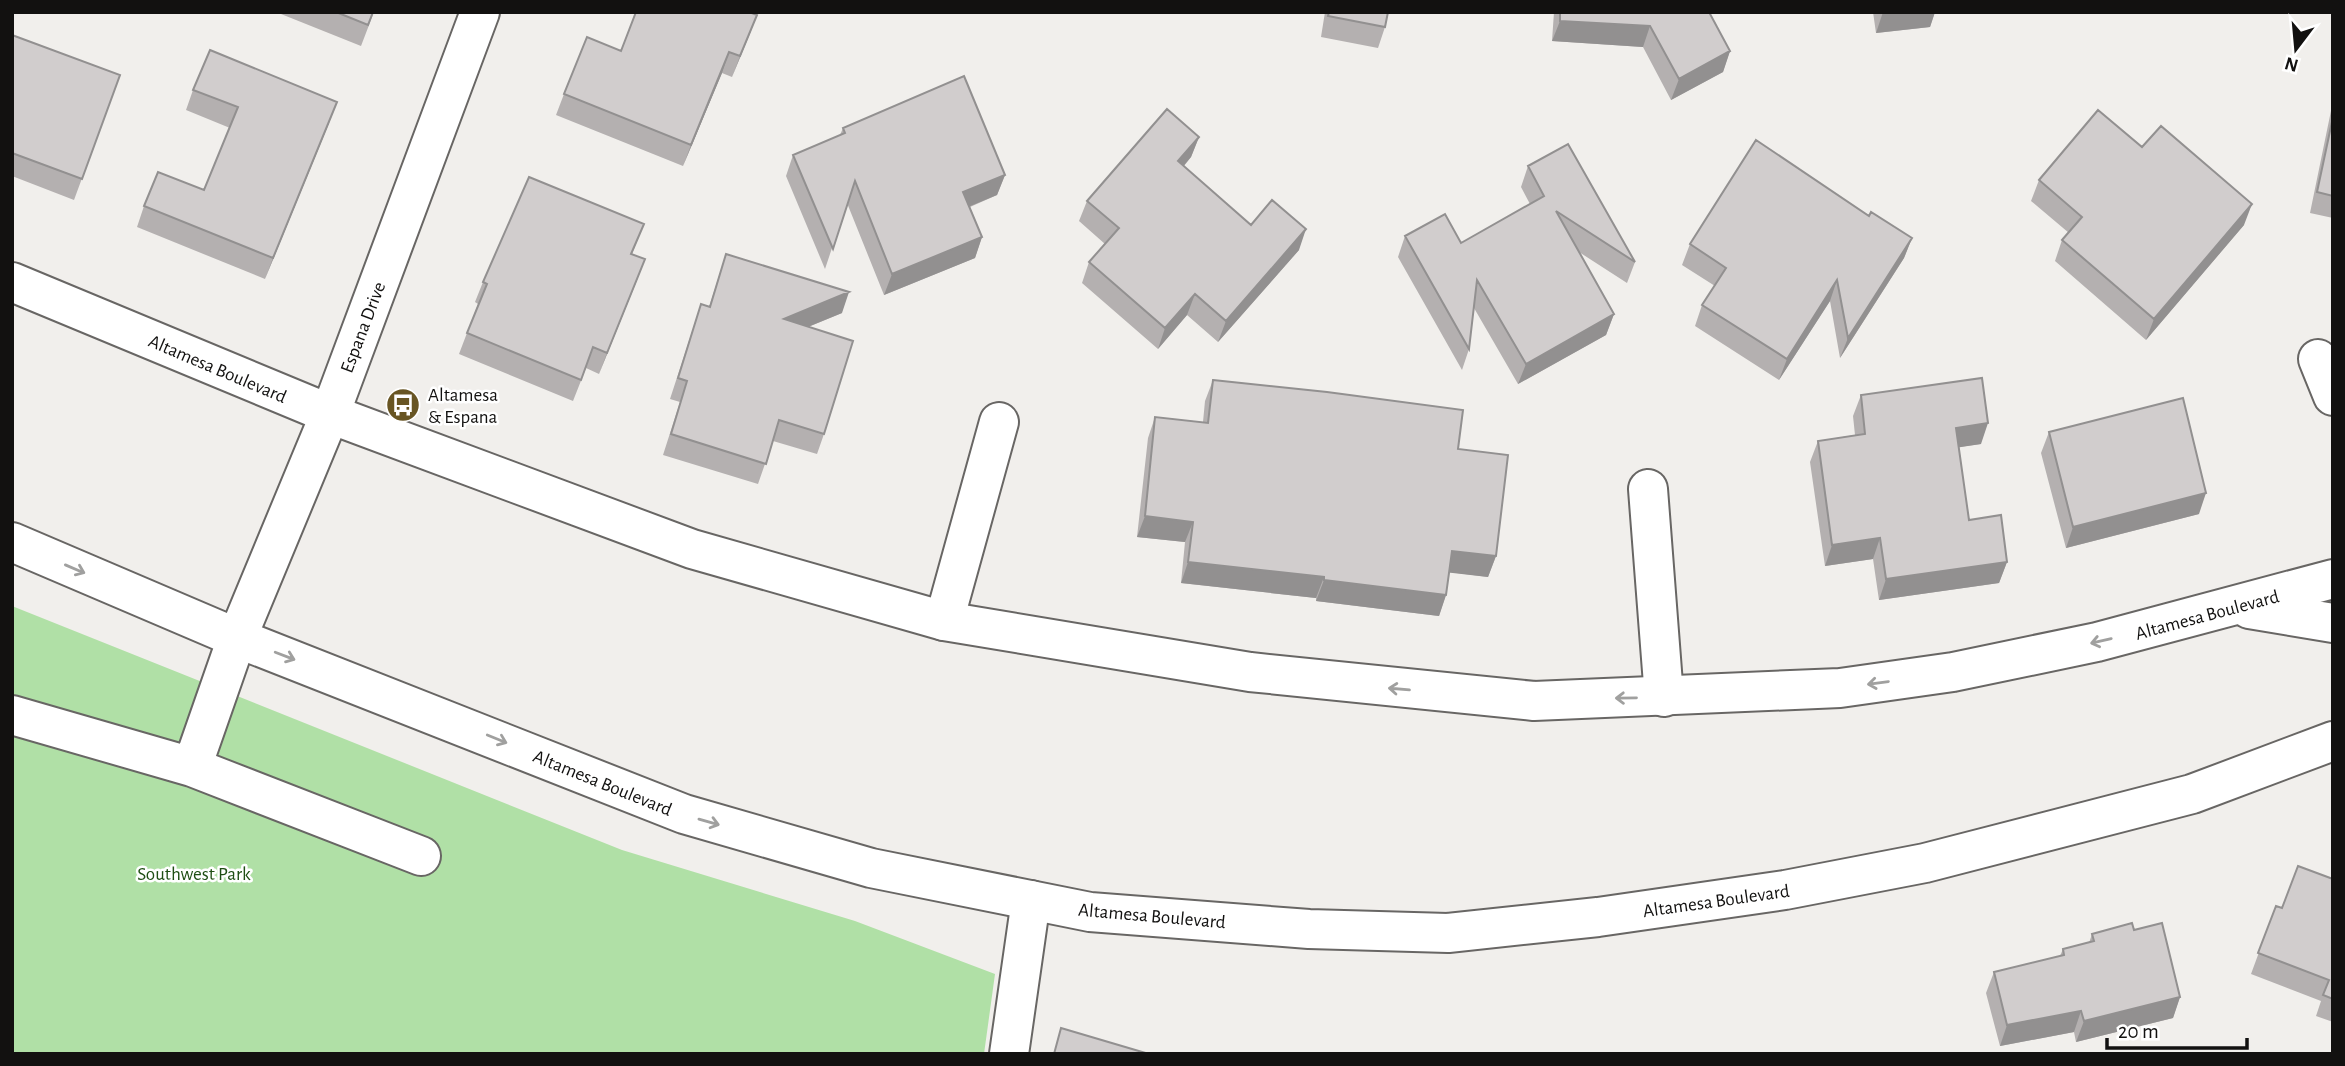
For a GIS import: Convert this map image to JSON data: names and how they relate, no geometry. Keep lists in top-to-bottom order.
{
  "streets": {
    "main road": ["Espana Drive", "Altamesa Boulevard"]
  },
  "crossings": [
    ["Espana Drive", "Altamesa Boulevard"]
  ],
  "parks": ["Southwest Park"],
  "places": {
    "bus stop": ["Altamesa & Espana"]
  },
  "scale_bar": "20 m",
  "north": "bottom"
}
